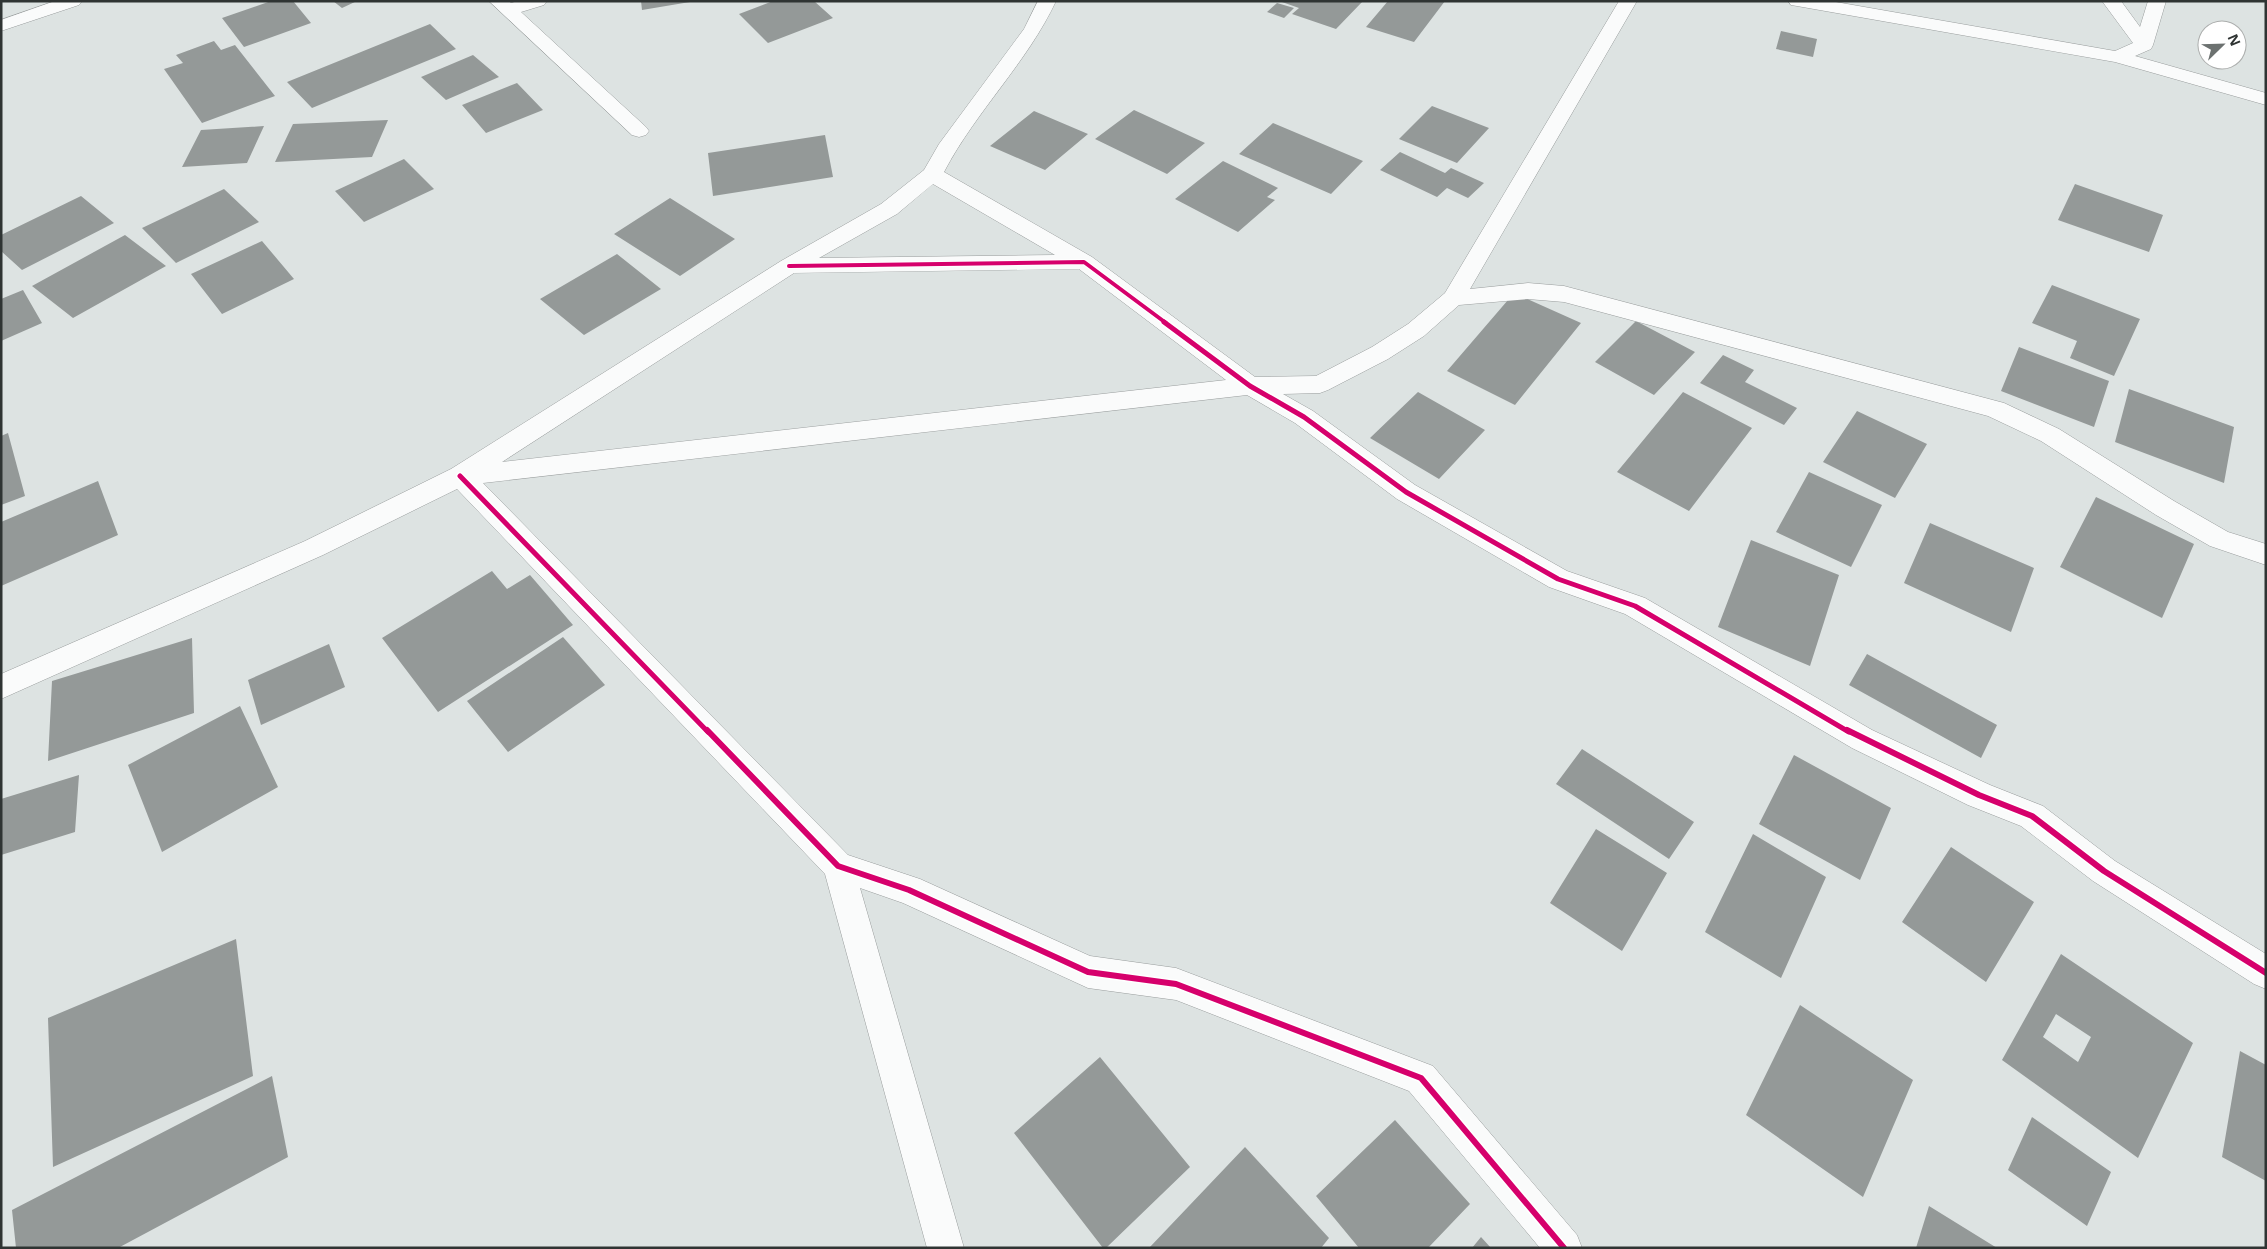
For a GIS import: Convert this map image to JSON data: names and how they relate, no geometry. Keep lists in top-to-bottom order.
{
  "north": "top right"
}
